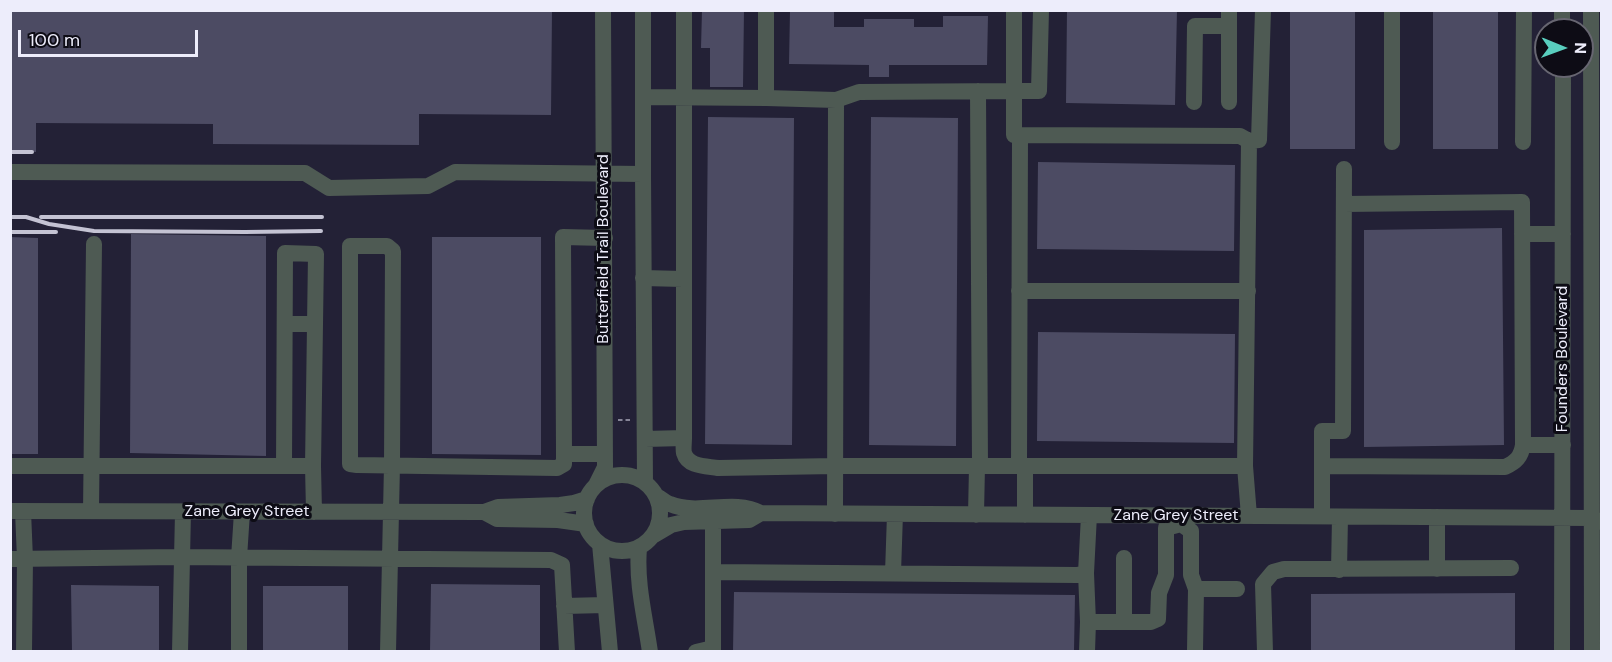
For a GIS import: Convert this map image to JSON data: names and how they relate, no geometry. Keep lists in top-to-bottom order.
{
  "streets": {
    "street": ["Butterfield Trail Boulevard", "Founders Boulevard", "Zane Grey Street"]
  },
  "crossings": [
    ["Butterfield Trail Boulevard", "Zane Grey Street"],
    ["Founders Boulevard", "Zane Grey Street"]
  ],
  "scale_bar": "100 m",
  "north": "right"
}
